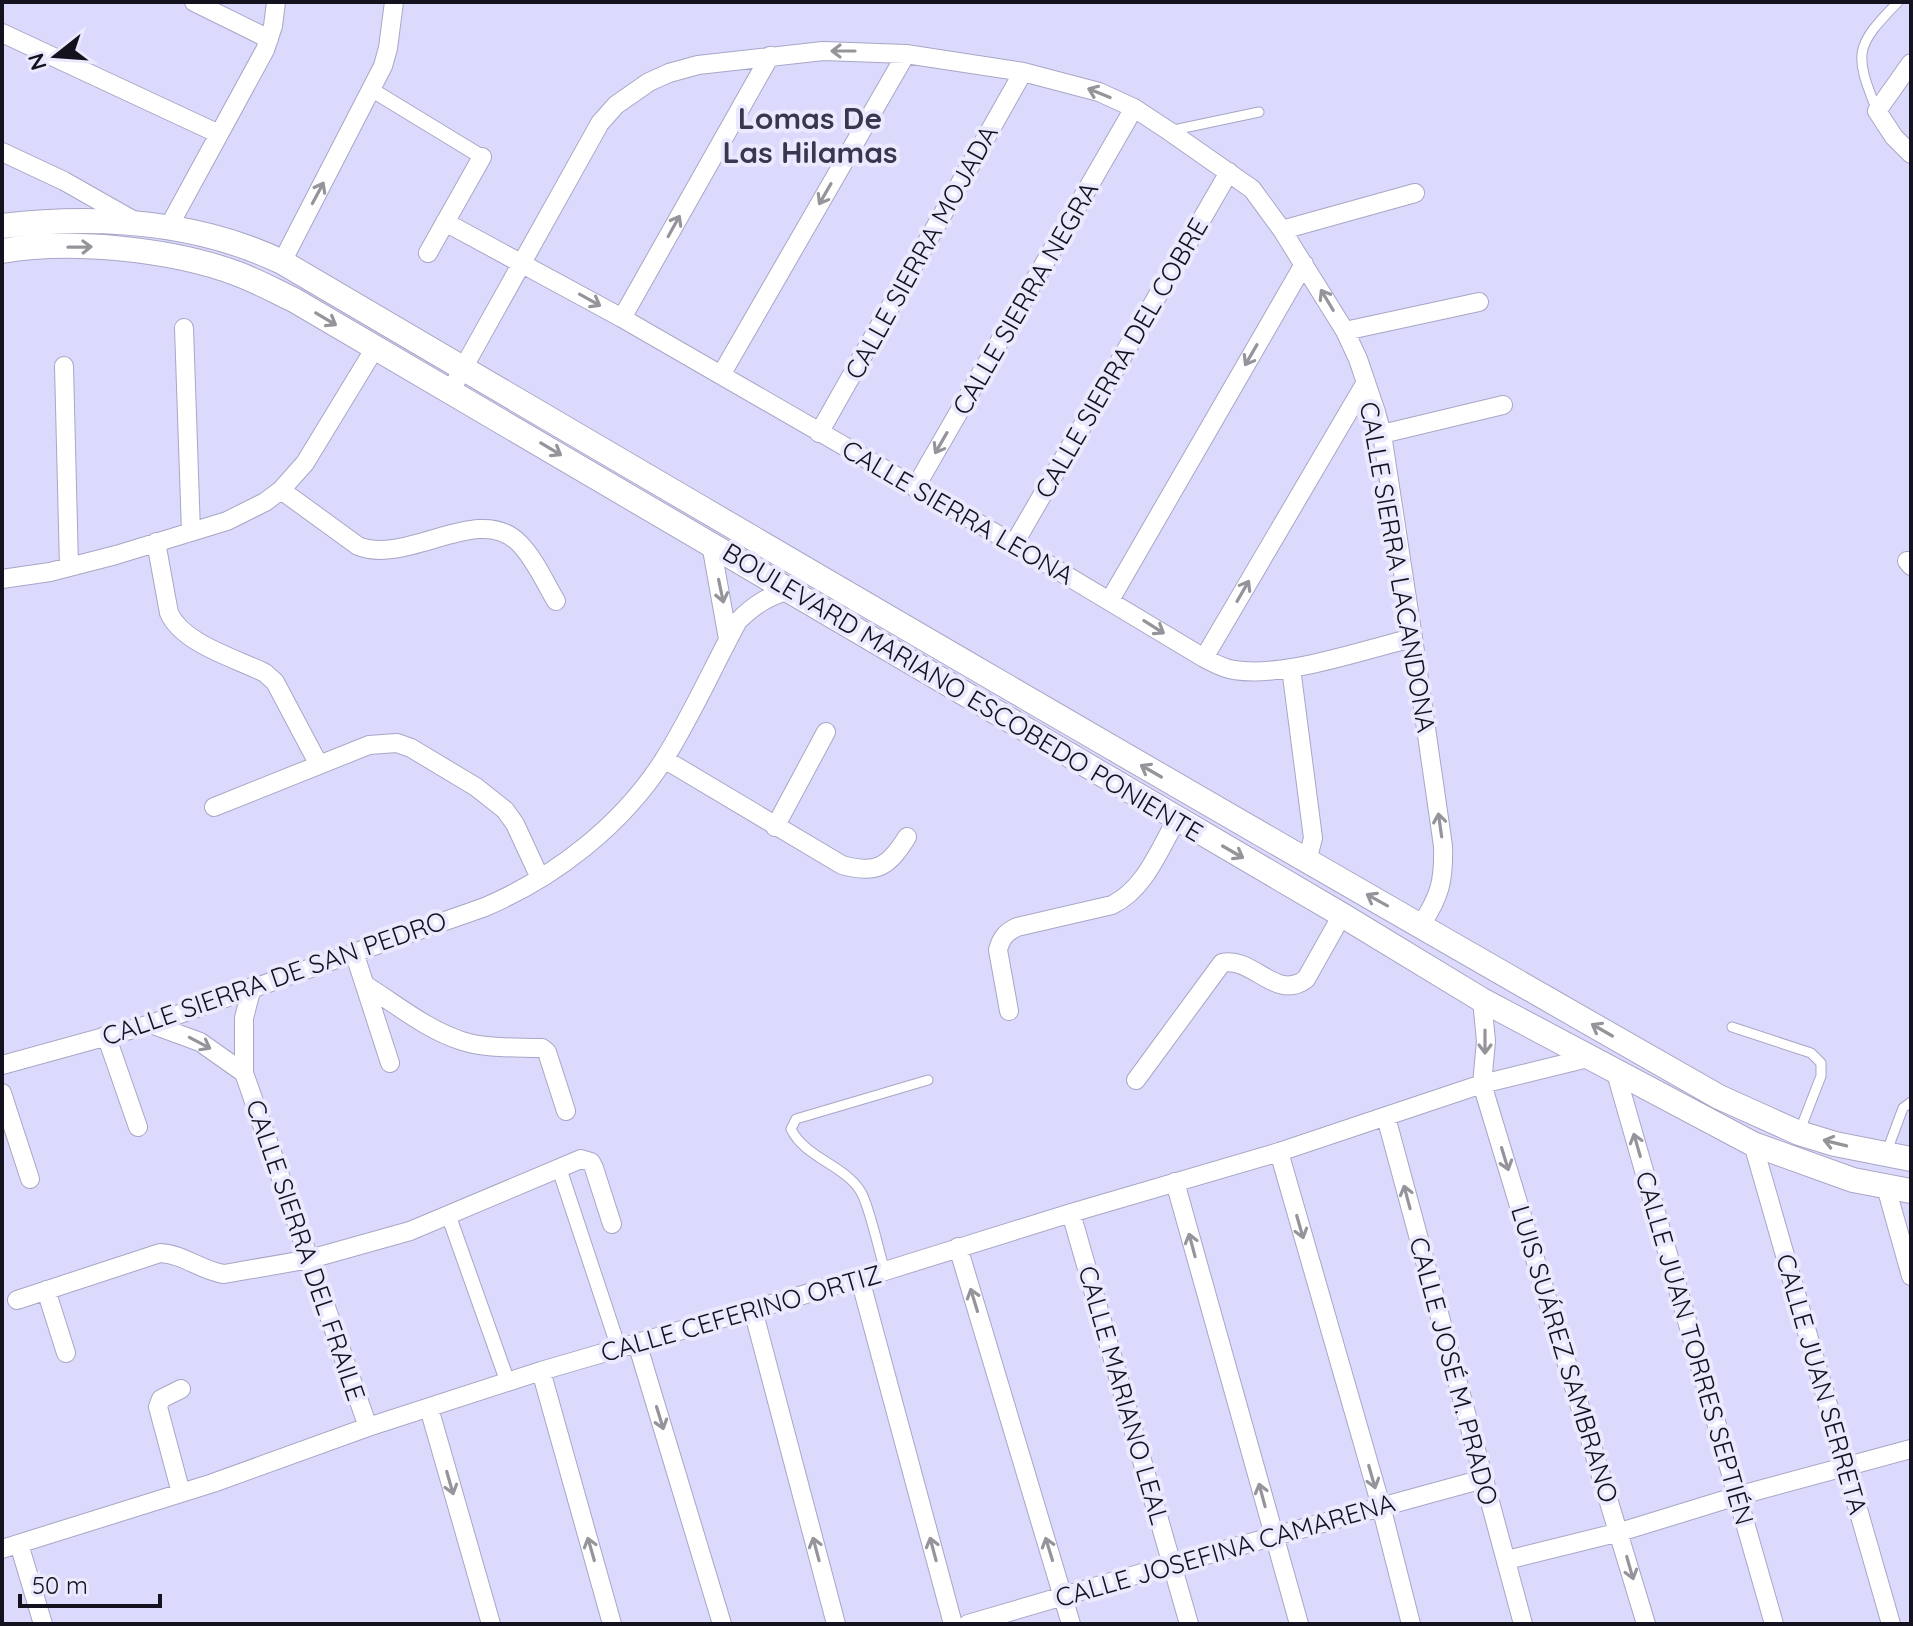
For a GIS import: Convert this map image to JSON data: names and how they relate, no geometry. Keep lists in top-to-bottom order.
{
  "streets": {
    "street": [
      "CALLE SIERRA MOJADA",
      "CALLE SIERRA NEGRA",
      "CALLE SIERRA DEL COBRE",
      "CALLE SIERRA LEONA",
      "CALLE SIERRA LACANDONA",
      "BOULEVARD MARIANO ESCOBEDO PONIENTE",
      "CALLE SIERRA DE SAN PEDRO",
      "CALLE SIERRA DEL FRAILE",
      "CALLE CEFERINO ORTIZ",
      "CALLE JUAN TORRES SEPTIÉN",
      "LUIS SUÁREZ SAMBRANO",
      "CALLE JOSÉ M. PRADO",
      "CALLE JUAN SERRETA",
      "CALLE MARIANO LEAL",
      "CALLE JOSEFINA CAMARENA"
    ]
  },
  "crossings": [
    ["CALLE SIERRA MOJADA", "CALLE SIERRA LEONA"],
    ["CALLE SIERRA MOJADA", "CALLE SIERRA LACANDONA"],
    ["CALLE SIERRA NEGRA", "CALLE SIERRA LEONA"],
    ["CALLE SIERRA NEGRA", "CALLE SIERRA LACANDONA"],
    ["CALLE SIERRA DEL COBRE", "CALLE SIERRA LEONA"],
    ["CALLE SIERRA DEL COBRE", "CALLE SIERRA LACANDONA"],
    ["CALLE SIERRA LEONA", "CALLE SIERRA LACANDONA"],
    ["CALLE SIERRA LACANDONA", "BOULEVARD MARIANO ESCOBEDO PONIENTE"],
    ["BOULEVARD MARIANO ESCOBEDO PONIENTE", "CALLE SIERRA DE SAN PEDRO"],
    ["BOULEVARD MARIANO ESCOBEDO PONIENTE", "CALLE CEFERINO ORTIZ"],
    ["BOULEVARD MARIANO ESCOBEDO PONIENTE", "CALLE JUAN TORRES SEPTIÉN"],
    ["BOULEVARD MARIANO ESCOBEDO PONIENTE", "CALLE JUAN SERRETA"],
    ["CALLE SIERRA DE SAN PEDRO", "CALLE SIERRA DEL FRAILE"],
    ["CALLE SIERRA DEL FRAILE", "CALLE CEFERINO ORTIZ"],
    ["CALLE CEFERINO ORTIZ", "LUIS SUÁREZ SAMBRANO"],
    ["CALLE CEFERINO ORTIZ", "CALLE JOSÉ M. PRADO"],
    ["CALLE CEFERINO ORTIZ", "CALLE MARIANO LEAL"],
    ["CALLE JOSÉ M. PRADO", "CALLE JOSEFINA CAMARENA"],
    ["CALLE MARIANO LEAL", "CALLE JOSEFINA CAMARENA"]
  ],
  "one_way": ["CALLE SIERRA NEGRA", "CALLE JUAN TORRES SEPTIÉN", "LUIS SUÁREZ SAMBRANO"],
  "districts": ["Lomas De Las Hilamas"],
  "scale_bar": "50 m",
  "north": "left"
}
